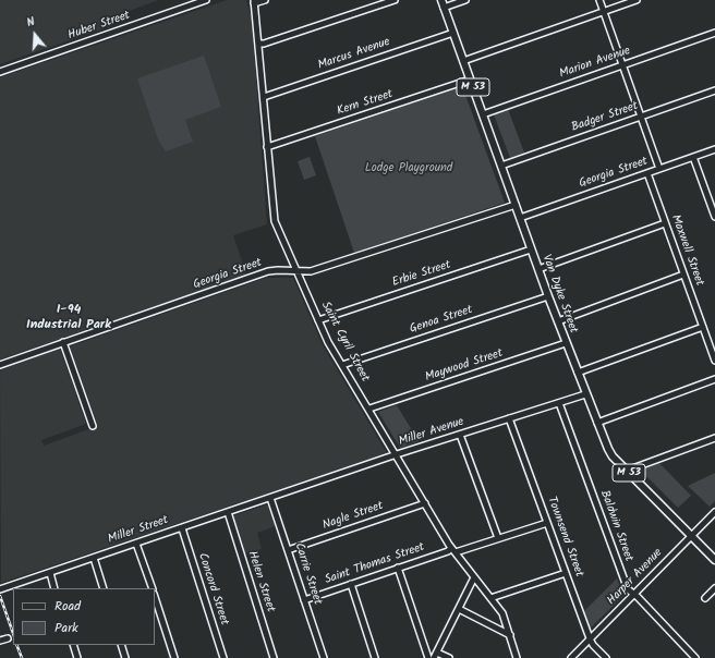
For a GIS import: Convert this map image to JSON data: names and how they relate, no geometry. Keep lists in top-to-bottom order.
{
  "streets": {
    "main road": ["M 53", "Van Dyke Street"],
    "street": [
      "Huber Street",
      "Marcus Avenue",
      "Marion Avenue",
      "Kern Street",
      "Badger Street",
      "Georgia Street",
      "Maxwell Street",
      "Erbie Street",
      "Genoa Street",
      "Saint Cyril Street",
      "Maywood Street",
      "Miller Avenue",
      "Nagle Street",
      "Baldwin Street",
      "Miller Street",
      "Townsend Street",
      "Saint Thomas Street",
      "Carrie Street",
      "Harper Avenue",
      "Helen Street",
      "Concord Street"
    ]
  },
  "crossings": [
    ["Marcus Avenue", "Van Dyke Street"],
    ["Marcus Avenue", "Saint Cyril Street"],
    ["Marion Avenue", "Van Dyke Street"],
    ["Kern Street", "Van Dyke Street"],
    ["Kern Street", "Saint Cyril Street"],
    ["Badger Street", "Van Dyke Street"],
    ["Georgia Street", "Maxwell Street"],
    ["Georgia Street", "Van Dyke Street"],
    ["Georgia Street", "Saint Cyril Street"],
    ["Erbie Street", "Van Dyke Street"],
    ["Erbie Street", "Saint Cyril Street"],
    ["Van Dyke Street", "Genoa Street"],
    ["Van Dyke Street", "Maywood Street"],
    ["Van Dyke Street", "Miller Avenue"],
    ["Van Dyke Street", "Harper Avenue"],
    ["Genoa Street", "Saint Cyril Street"],
    ["Saint Cyril Street", "Maywood Street"],
    ["Saint Cyril Street", "Miller Avenue"],
    ["Saint Cyril Street", "Nagle Street"],
    ["Saint Cyril Street", "Saint Thomas Street"],
    ["Miller Avenue", "Baldwin Street"],
    ["Miller Avenue", "Miller Street"],
    ["Miller Avenue", "Townsend Street"],
    ["Nagle Street", "Carrie Street"],
    ["Baldwin Street", "Harper Avenue"],
    ["Miller Street", "Carrie Street"],
    ["Miller Street", "Helen Street"],
    ["Miller Street", "Concord Street"],
    ["Townsend Street", "Saint Thomas Street"],
    ["Townsend Street", "Harper Avenue"],
    ["Saint Thomas Street", "Carrie Street"]
  ],
  "districts": ["I-94 Industrial Park"],
  "parks": ["Lodge Playground"],
  "legend": ["Road", "Park"],
  "north": "top"
}
